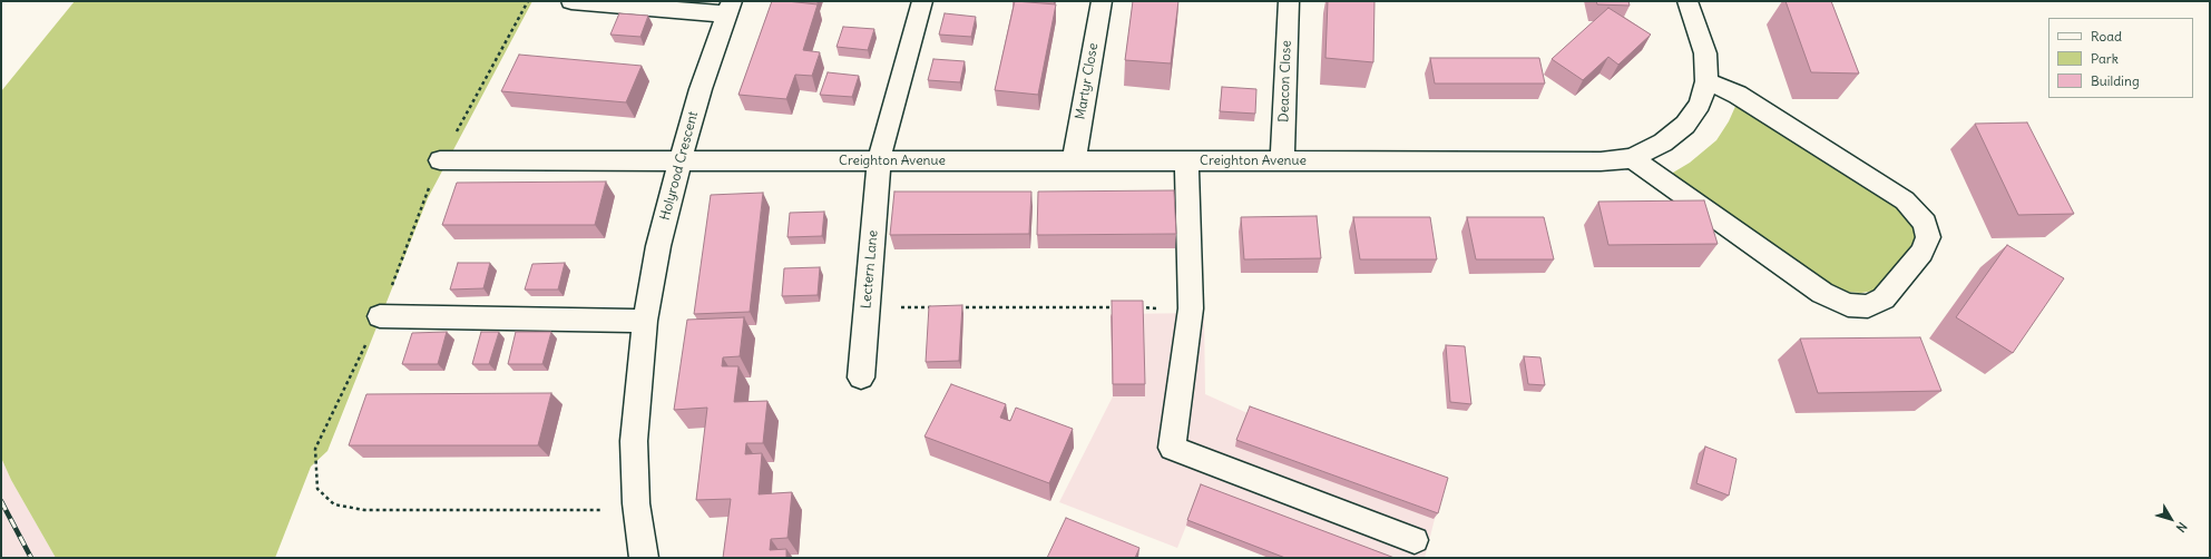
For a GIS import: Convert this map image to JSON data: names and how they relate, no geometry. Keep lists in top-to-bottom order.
{
  "streets": {
    "street": [
      "Martyr Close",
      "Deacon Close",
      "Creighton Avenue",
      "Holyrood Crescent",
      "Lectern Lane"
    ]
  },
  "crossings": [
    ["Martyr Close", "Creighton Avenue"],
    ["Deacon Close", "Creighton Avenue"],
    ["Creighton Avenue", "Holyrood Crescent"],
    ["Creighton Avenue", "Lectern Lane"]
  ],
  "legend": ["Road", "Park", "Building"],
  "north": "bottom right"
}
